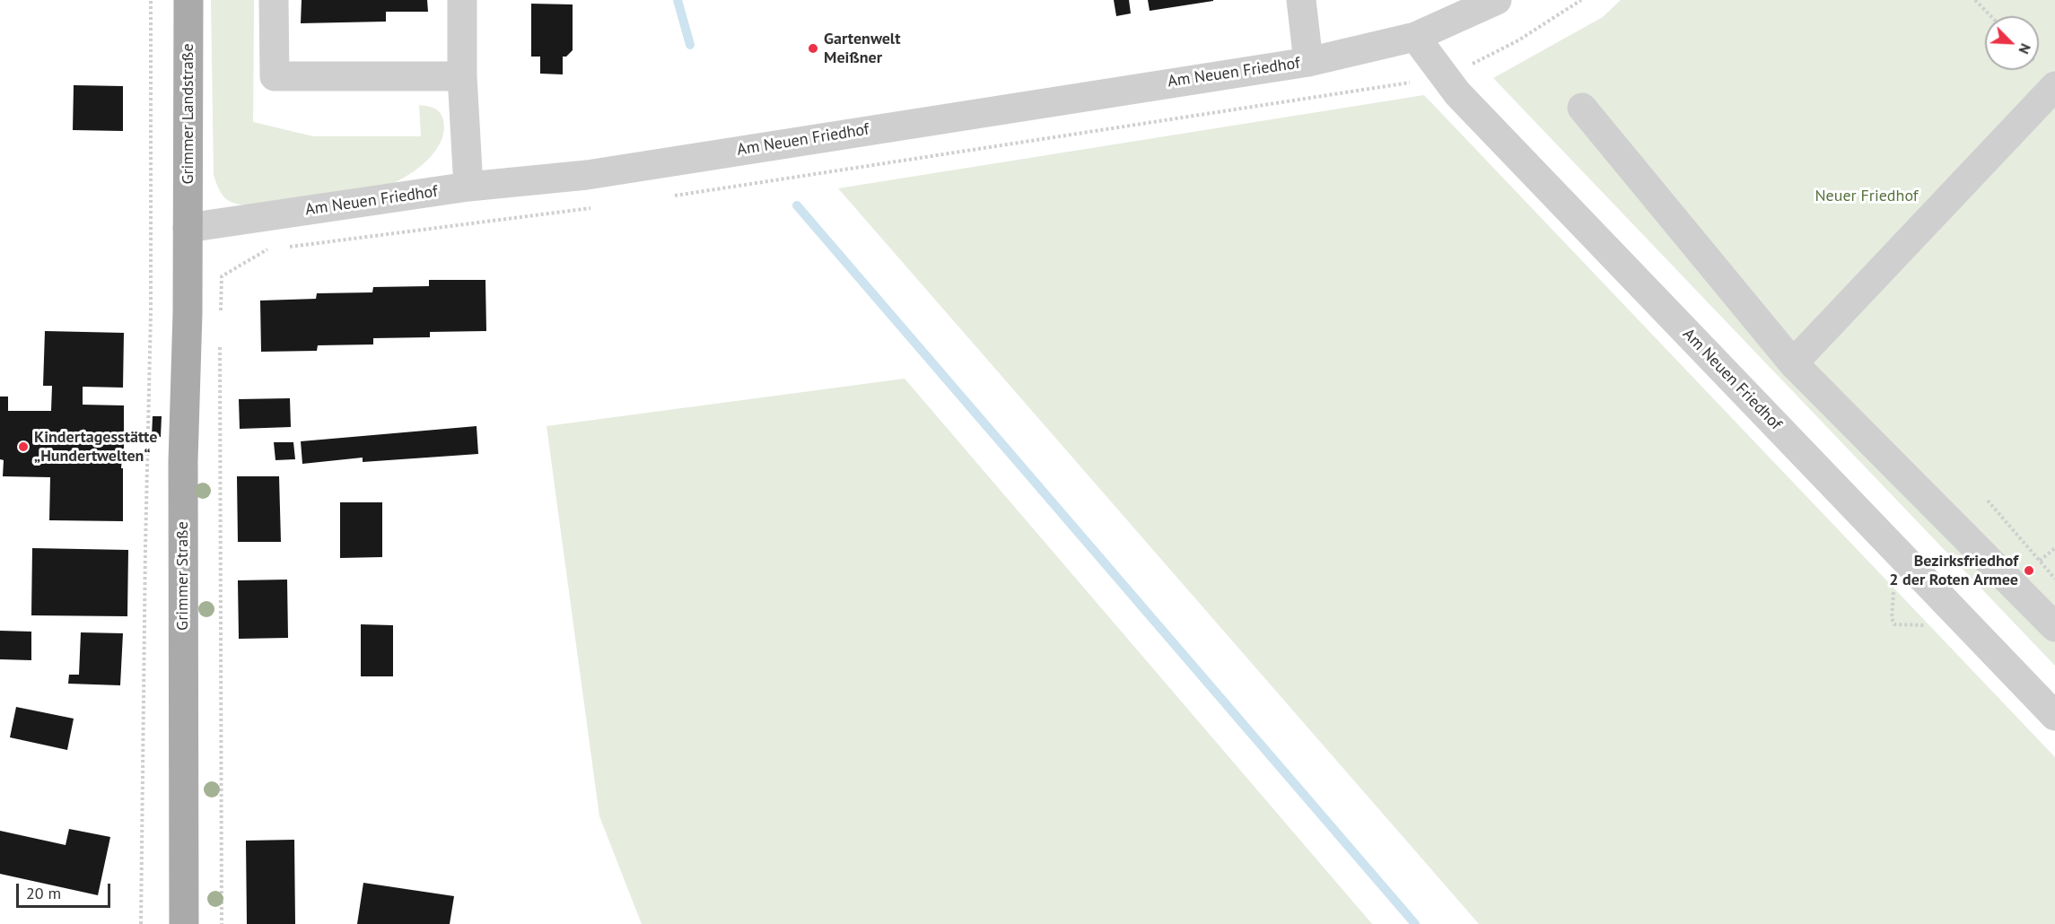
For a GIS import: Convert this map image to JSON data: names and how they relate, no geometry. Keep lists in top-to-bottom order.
{
  "streets": {
    "main road": ["Grimmer Landstraße", "Grimmer Straße"],
    "street": ["Am Neuen Friedhof"]
  },
  "crossings": [
    ["Am Neuen Friedhof", "Grimmer Landstraße"],
    ["Am Neuen Friedhof", "Grimmer Straße"],
    ["Grimmer Landstraße", "Grimmer Straße"]
  ],
  "parks": ["Neuer Friedhof"],
  "places": ["Gartenwelt Meißner", "Kindertagesstätte „Hundertwelten“", "Bezirksfriedhof 2 der Roten Armee"],
  "scale_bar": "20 m",
  "north": "bottom right"
}
